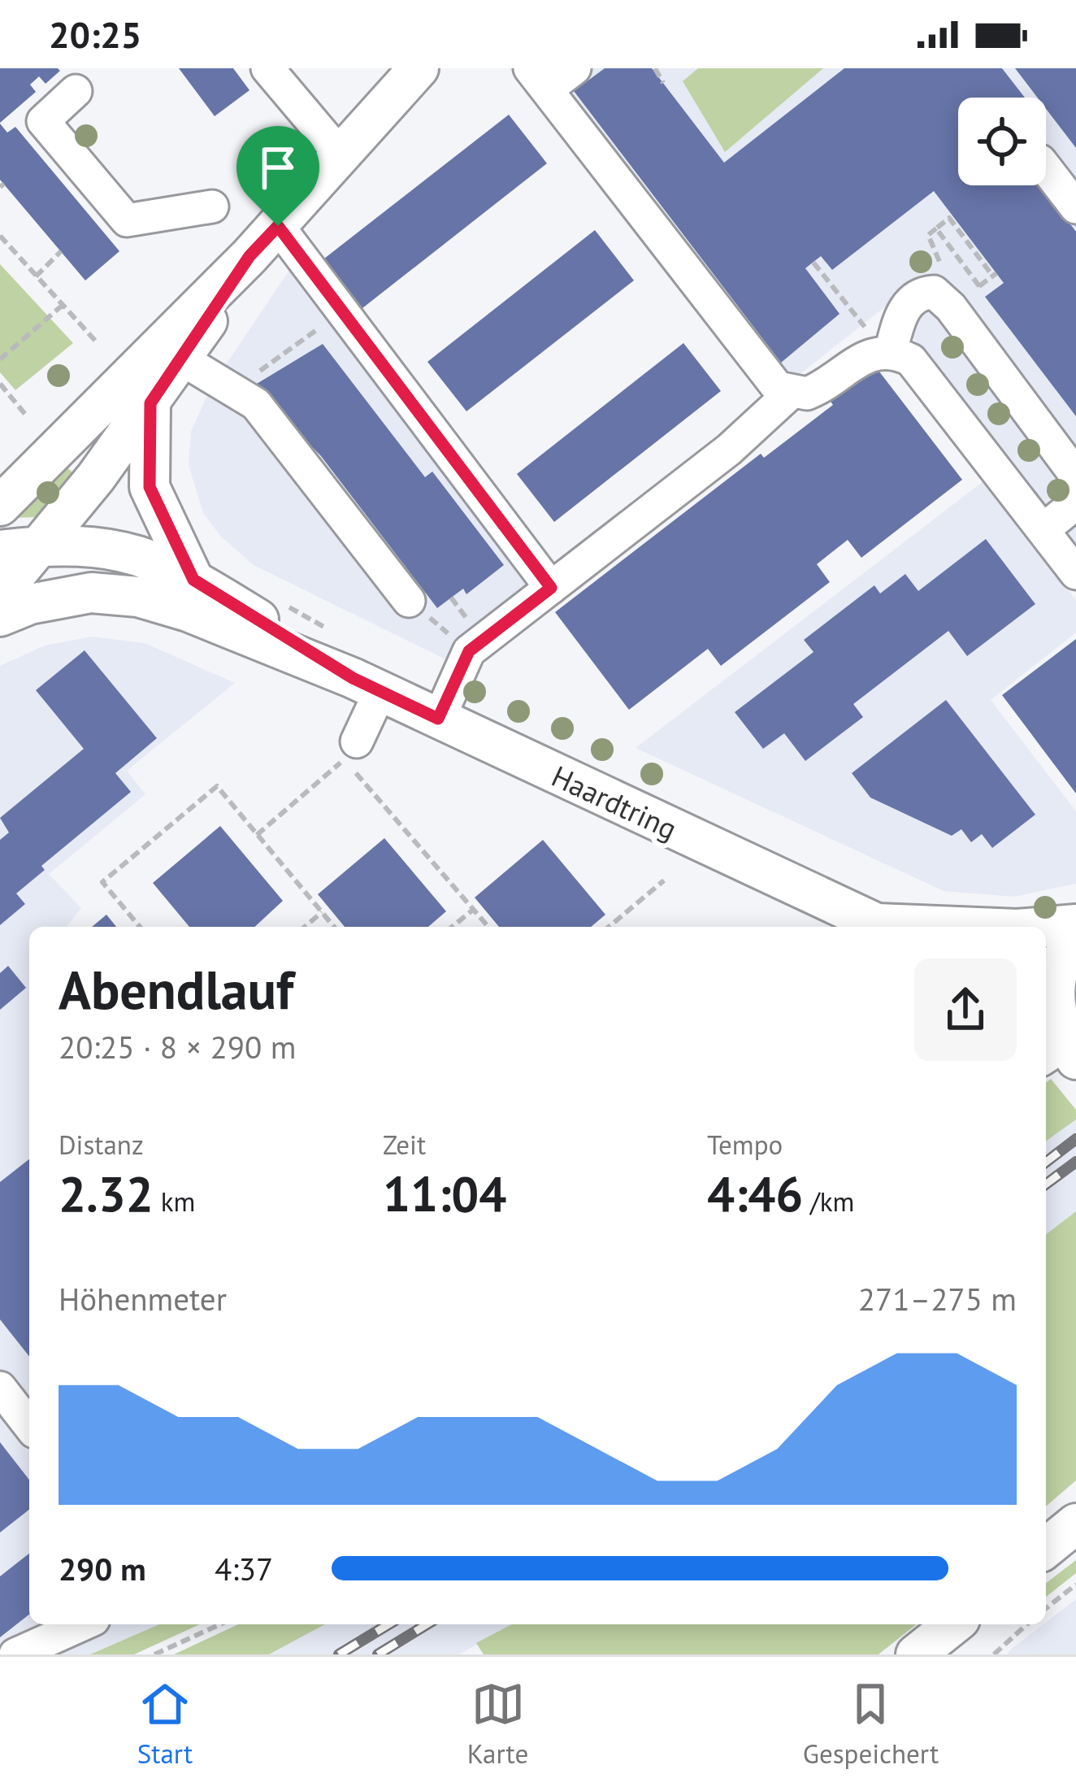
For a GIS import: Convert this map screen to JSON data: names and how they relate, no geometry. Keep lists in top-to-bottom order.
{
  "streets": {
    "main road": ["Haardtring"]
  },
  "page": {
    "status": "20:25",
    "heading": ["Abendlauf", "20:25 · 8 × 290 m"],
    "stats": [
      ["Distanz", "2.32 km"],
      ["Zeit", "11:04"],
      ["Tempo", "4:46 /km"]
    ],
    "chart": ["Höhenmeter", "271–275 m"],
    "list": [
      {
        "name": "290 m",
        "note": "4:37"
      }
    ],
    "tabs": ["Start", "Karte", "Gespeichert"]
  }
}
